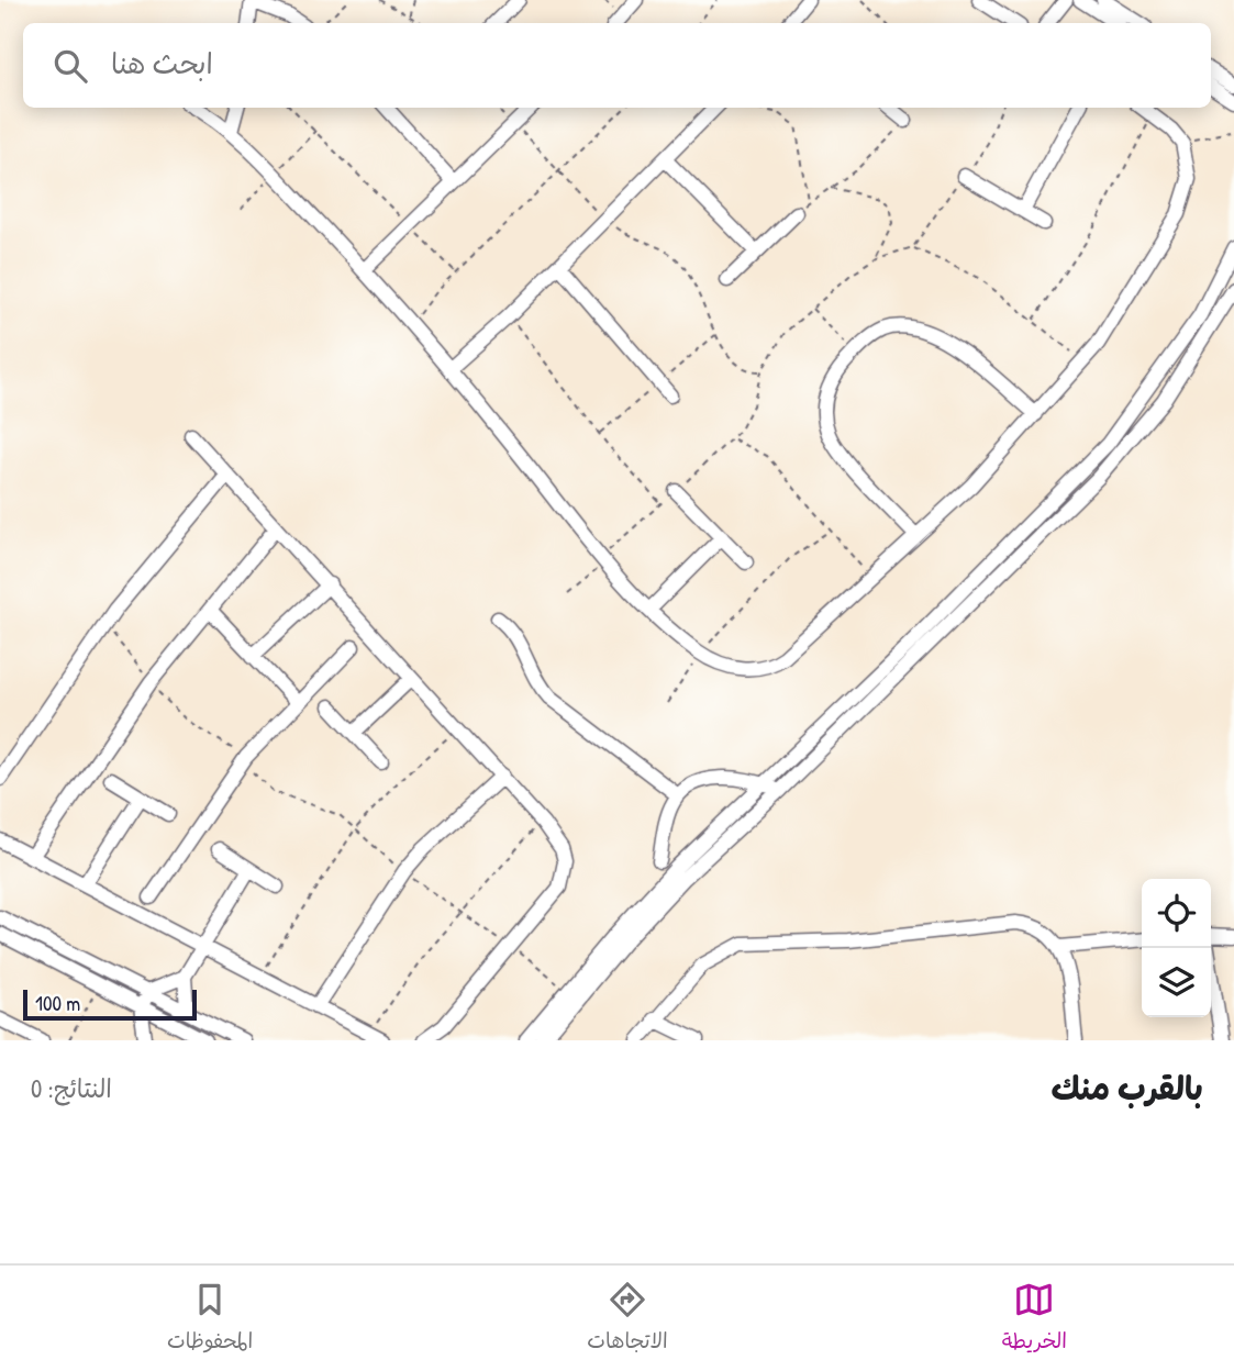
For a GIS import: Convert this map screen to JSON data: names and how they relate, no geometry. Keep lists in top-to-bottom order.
{
  "scale_bar": "100 m",
  "page": {
    "search": "ابحث هنا",
    "scale": "100 m",
    "heading": ["بالقرب منك", "النتائج: 0"],
    "nav": ["الخريطة", "الاتجاهات", "المحفوظات"]
  }
}
